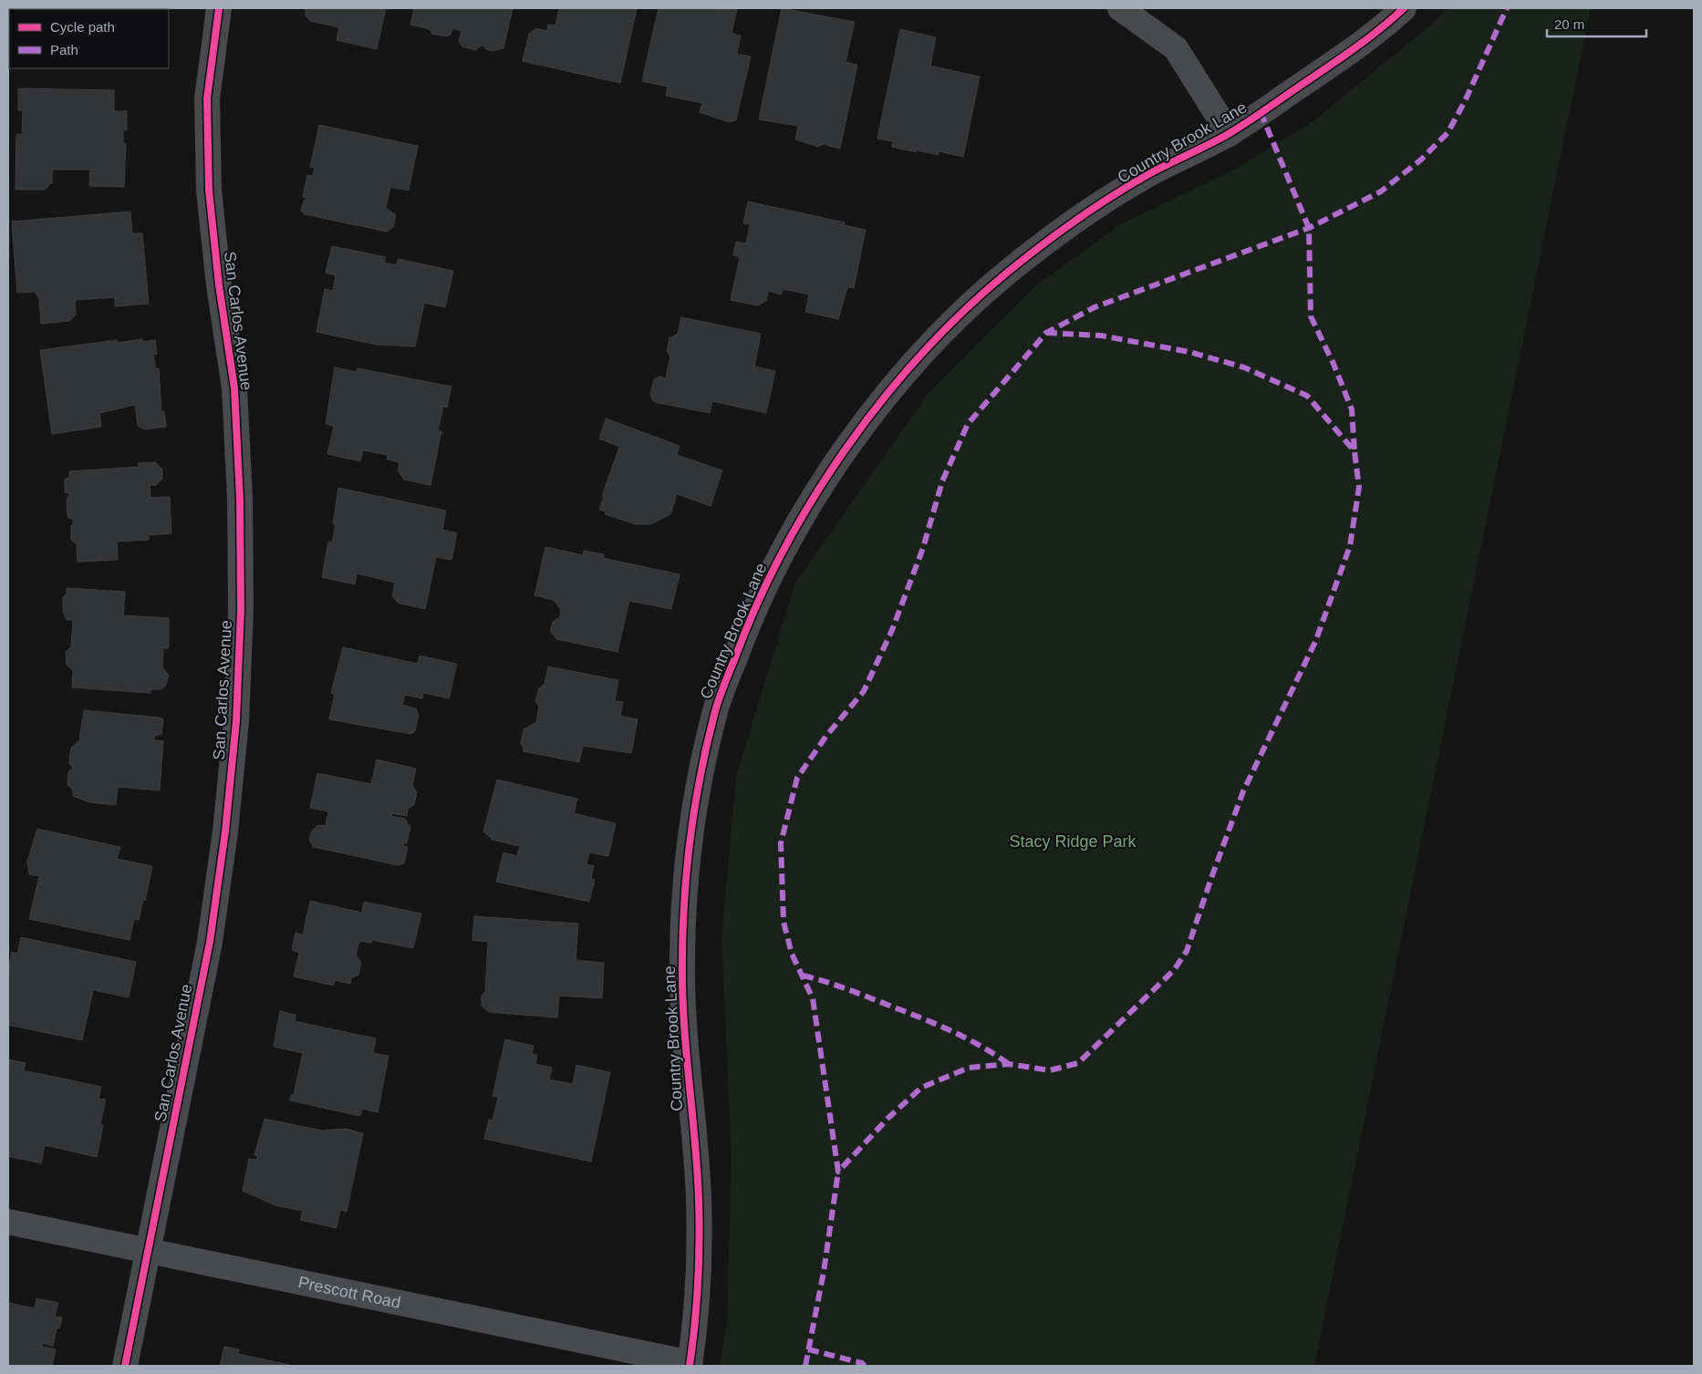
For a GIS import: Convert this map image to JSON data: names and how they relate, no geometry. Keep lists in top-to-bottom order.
{
  "streets": {
    "street": ["Country Brook Lane", "San Carlos Avenue", "Prescott Road"]
  },
  "crossings": [
    ["Country Brook Lane", "Prescott Road"],
    ["San Carlos Avenue", "Prescott Road"]
  ],
  "parks": ["Stacy Ridge Park"],
  "legend": ["Cycle path", "Path"],
  "scale_bar": "20 m"
}
